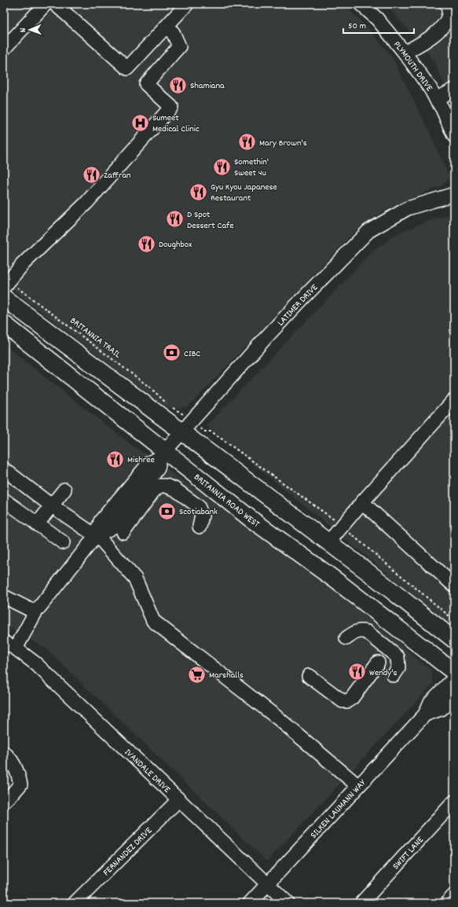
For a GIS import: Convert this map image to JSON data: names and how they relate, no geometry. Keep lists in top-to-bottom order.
{
  "streets": {
    "main road": ["BRITANNIA ROAD WEST"],
    "street": [
      "PLYMOUTH DRIVE",
      "LATIMER DRIVE",
      "IVANDALE DRIVE",
      "SILKEN LAUMANN WAY",
      "FERNANDEZ DRIVE",
      "SWIFT LANE"
    ],
    "path": ["BRITANNIA TRAIL"]
  },
  "crossings": [
    ["LATIMER DRIVE", "BRITANNIA ROAD WEST"],
    ["IVANDALE DRIVE", "SILKEN LAUMANN WAY"],
    ["IVANDALE DRIVE", "FERNANDEZ DRIVE"]
  ],
  "places": {
    "restaurant": [
      "Shamiana",
      "Mary Brown's",
      "Somethin' Sweet 4u",
      "Zaffran",
      "Gyu Kyou Japanese Restaurant",
      "D Spot Dessert Cafe",
      "Doughbox",
      "Mishree",
      "Wendy's"
    ],
    "hospital": ["Sumeet Medical Clinic"],
    "bank": ["CIBC", "Scotiabank"],
    "supermarket": ["Marshalls"]
  },
  "scale_bar": "50 m",
  "north": "left"
}
